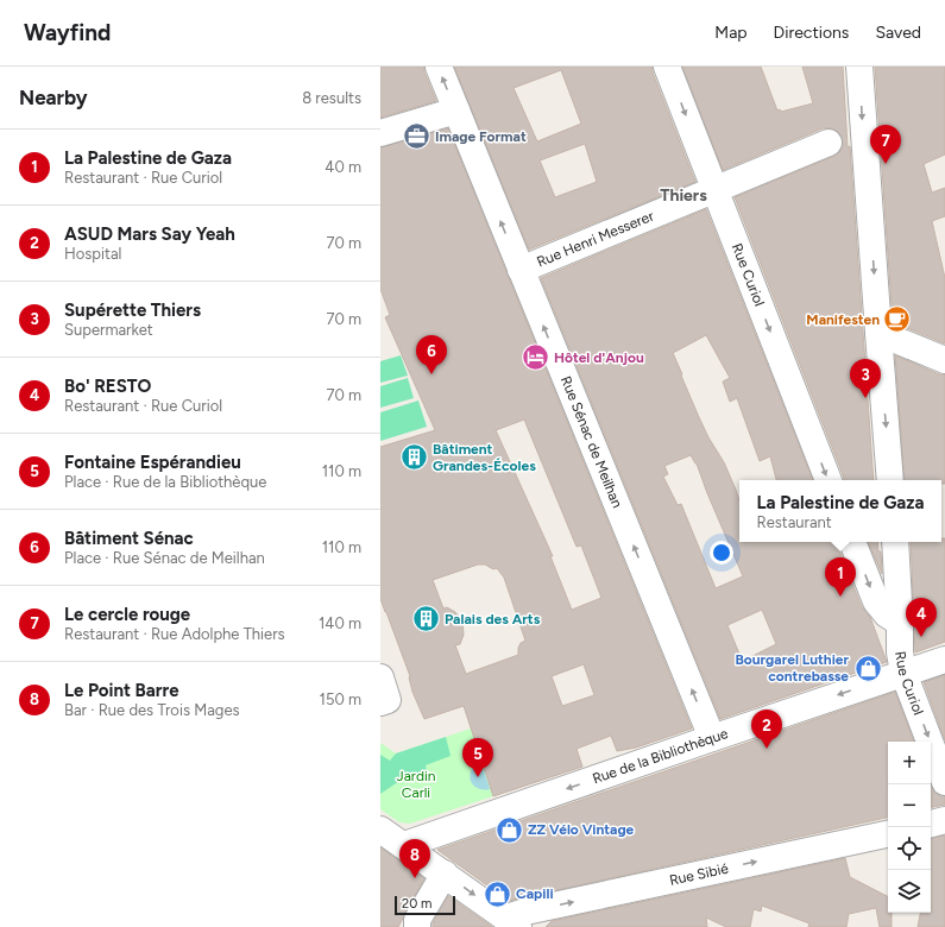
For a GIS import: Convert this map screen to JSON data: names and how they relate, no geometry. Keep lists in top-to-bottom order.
{
  "streets": {
    "street": [
      "Rue Henri Messerer",
      "Rue Curiol",
      "Rue Sénac de Meilhan",
      "Rue de la Bibliothèque",
      "Rue Sibié"
    ]
  },
  "crossings": [
    ["Rue Henri Messerer", "Rue Curiol"],
    ["Rue Henri Messerer", "Rue Sénac de Meilhan"],
    ["Rue Curiol", "Rue de la Bibliothèque"],
    ["Rue Sénac de Meilhan", "Rue de la Bibliothèque"]
  ],
  "one_way": ["Rue Sénac de Meilhan", "Rue de la Bibliothèque", "Rue Sibié"],
  "districts": ["Thiers"],
  "parks": ["Jardin Carli"],
  "places": {
    "office": ["Image Format"],
    "cafe": ["Manifesten"],
    "hotel": ["Hôtel d'Anjou"],
    "building": ["Bâtiment Grandes-Écoles", "Palais des Arts"],
    "shop": ["Bourgarel Luthier contrebasse", "ZZ Vélo Vintage", "Capili"]
  },
  "scale_bar": "20 m",
  "page": {
    "header": "Wayfind",
    "nav": ["Map", "Directions", "Saved"],
    "heading": ["Nearby", "8 results"],
    "pins": [
      "7",
      "6",
      "3",
      "1",
      "4",
      "2",
      "5",
      "8"
    ],
    "list": [
      {
        "mark": "1",
        "name": "La Palestine de Gaza",
        "note": "Restaurant · Rue Curiol",
        "value": "40 m"
      },
      {
        "mark": "2",
        "name": "ASUD Mars Say Yeah",
        "note": "Hospital",
        "value": "70 m"
      },
      {
        "mark": "3",
        "name": "Supérette Thiers",
        "note": "Supermarket",
        "value": "70 m"
      },
      {
        "mark": "4",
        "name": "Bo' RESTO",
        "note": "Restaurant · Rue Curiol",
        "value": "70 m"
      },
      {
        "mark": "5",
        "name": "Fontaine Espérandieu",
        "note": "Place · Rue de la Bibliothèque",
        "value": "110 m"
      },
      {
        "mark": "6",
        "name": "Bâtiment Sénac",
        "note": "Place · Rue Sénac de Meilhan",
        "value": "110 m"
      },
      {
        "mark": "7",
        "name": "Le cercle rouge",
        "note": "Restaurant · Rue Adolphe Thiers",
        "value": "140 m"
      },
      {
        "mark": "8",
        "name": "Le Point Barre",
        "note": "Bar · Rue des Trois Mages",
        "value": "150 m"
      }
    ],
    "popup": ["La Palestine de Gaza", "Restaurant"],
    "map_buttons": ["+", "−"],
    "scale": "20 m"
  }
}
